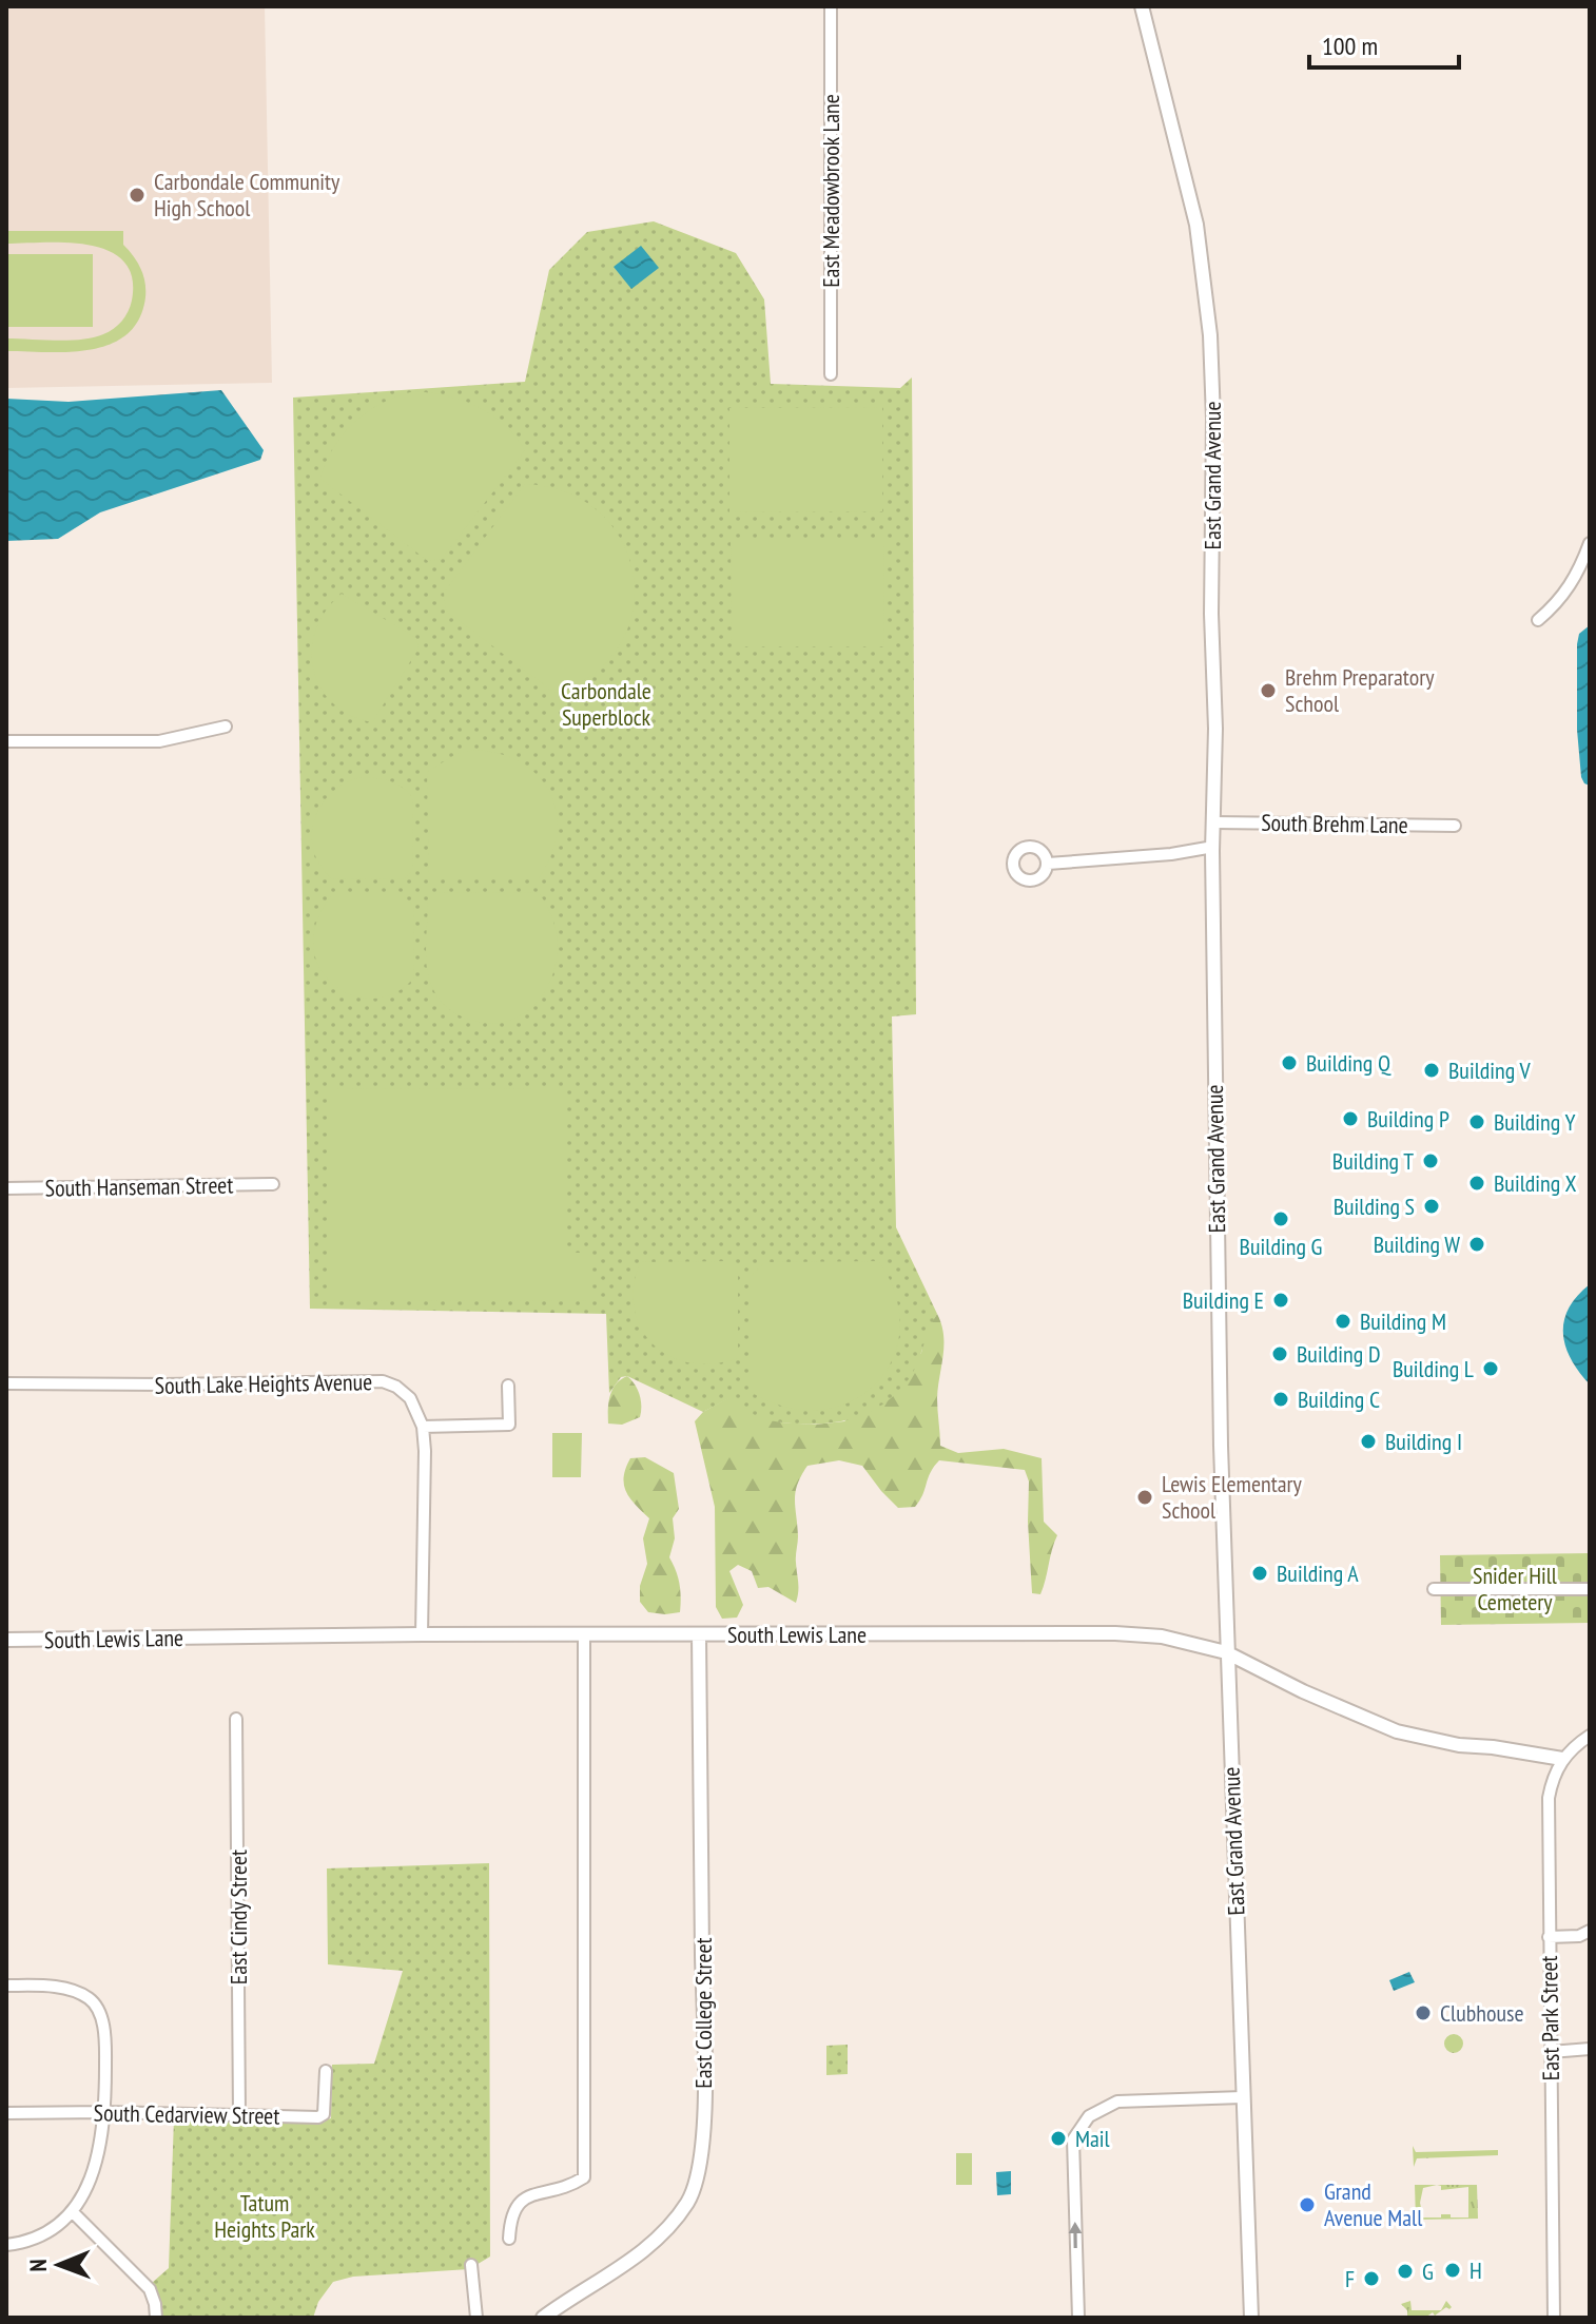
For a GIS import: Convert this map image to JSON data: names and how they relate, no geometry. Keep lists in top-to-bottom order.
{
  "streets": {
    "street": [
      "East Meadowbrook Lane",
      "East Grand Avenue",
      "South Brehm Lane",
      "South Hanseman Street",
      "South Lake Heights Avenue",
      "South Lewis Lane",
      "East Cindy Street",
      "East College Street",
      "East Park Street",
      "South Cedarview Street"
    ]
  },
  "crossings": [
    ["East Grand Avenue", "South Brehm Lane"],
    ["East Grand Avenue", "South Lewis Lane"],
    ["South Lewis Lane", "East College Street"],
    ["South Lewis Lane", "East Park Street"],
    ["East Cindy Street", "South Cedarview Street"]
  ],
  "parks": ["Carbondale Superblock", "Snider Hill Cemetery", "Tatum Heights Park"],
  "places": [
    "Carbondale Community High School",
    "Brehm Preparatory School",
    "Building Q",
    "Building V",
    "Building P",
    "Building Y",
    "Building T",
    "Building X",
    "Building S",
    "Building G",
    "Building W",
    "Building E",
    "Building M",
    "Building D",
    "Building L",
    "Building C",
    "Building I",
    "Lewis Elementary School",
    "Building A",
    "Clubhouse",
    "Mail",
    "Grand Avenue Mall",
    "H",
    "G",
    "F"
  ],
  "scale_bar": "100 m",
  "north": "left"
}
